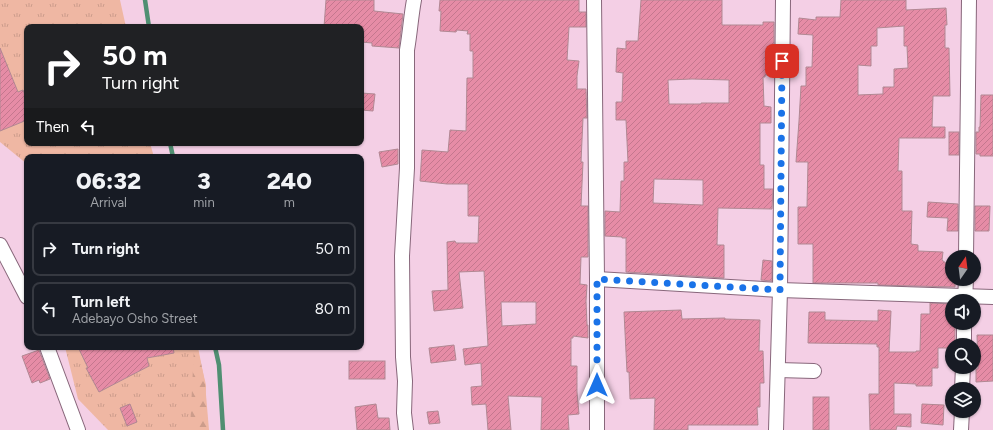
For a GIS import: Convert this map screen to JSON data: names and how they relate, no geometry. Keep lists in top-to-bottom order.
{
  "north": "top",
  "page": {
    "turn": ["50 m", "Turn right"],
    "then": "Then",
    "eta": [
      "06:32",
      "Arrival",
      "3",
      "min",
      "240",
      "m"
    ],
    "list": [
      {
        "name": "Turn right",
        "value": "50 m"
      },
      {
        "name": "Turn left",
        "note": "Adebayo Osho Street",
        "value": "80 m"
      }
    ]
  }
}
